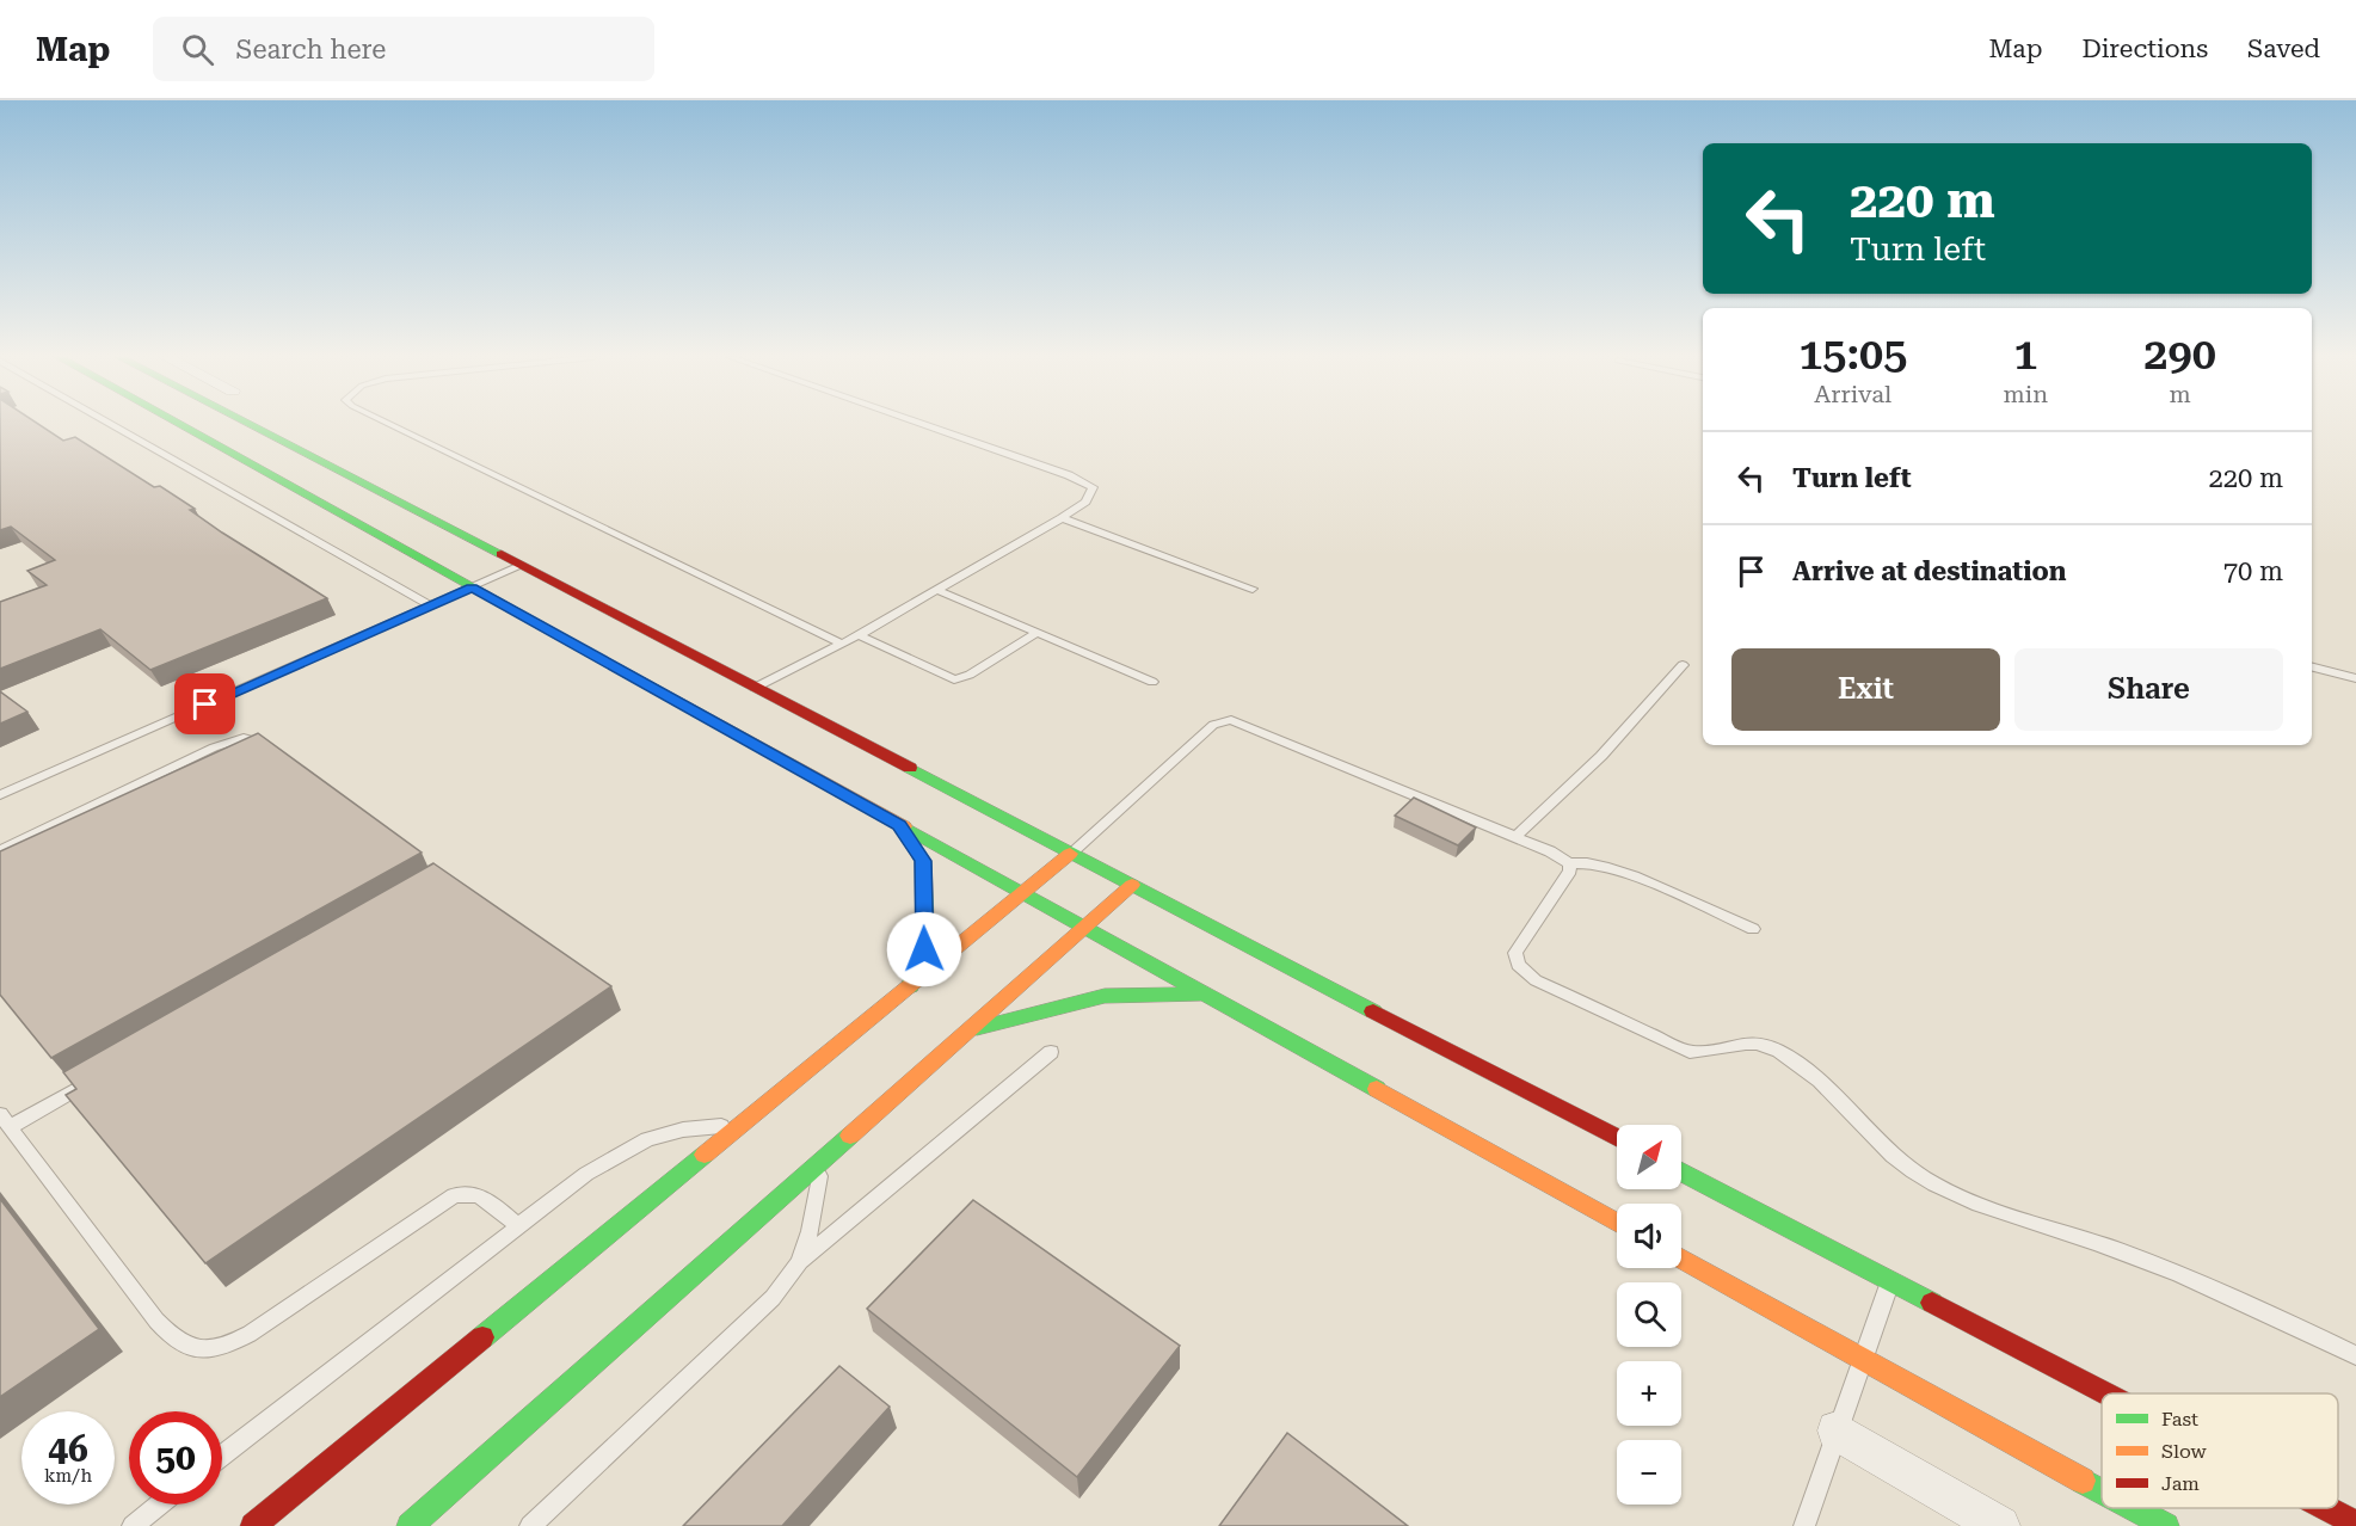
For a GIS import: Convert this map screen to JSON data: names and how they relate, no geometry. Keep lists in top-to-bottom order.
{
  "legend": ["Fast", "Slow", "Jam"],
  "north": "top right",
  "page": {
    "header": "Map",
    "search": "Search here",
    "nav": ["Map", "Directions", "Saved"],
    "turn": ["220 m", "Turn left"],
    "eta": [
      "15:05",
      "Arrival",
      "1",
      "min",
      "290",
      "m"
    ],
    "list": [
      {
        "name": "Turn left",
        "value": "220 m"
      },
      {
        "name": "Arrive at destination",
        "value": "70 m"
      }
    ],
    "buttons": ["Exit", "Share"],
    "map_buttons": ["+", "−"],
    "speed": "46 km/h",
    "limit": "50"
  }
}
